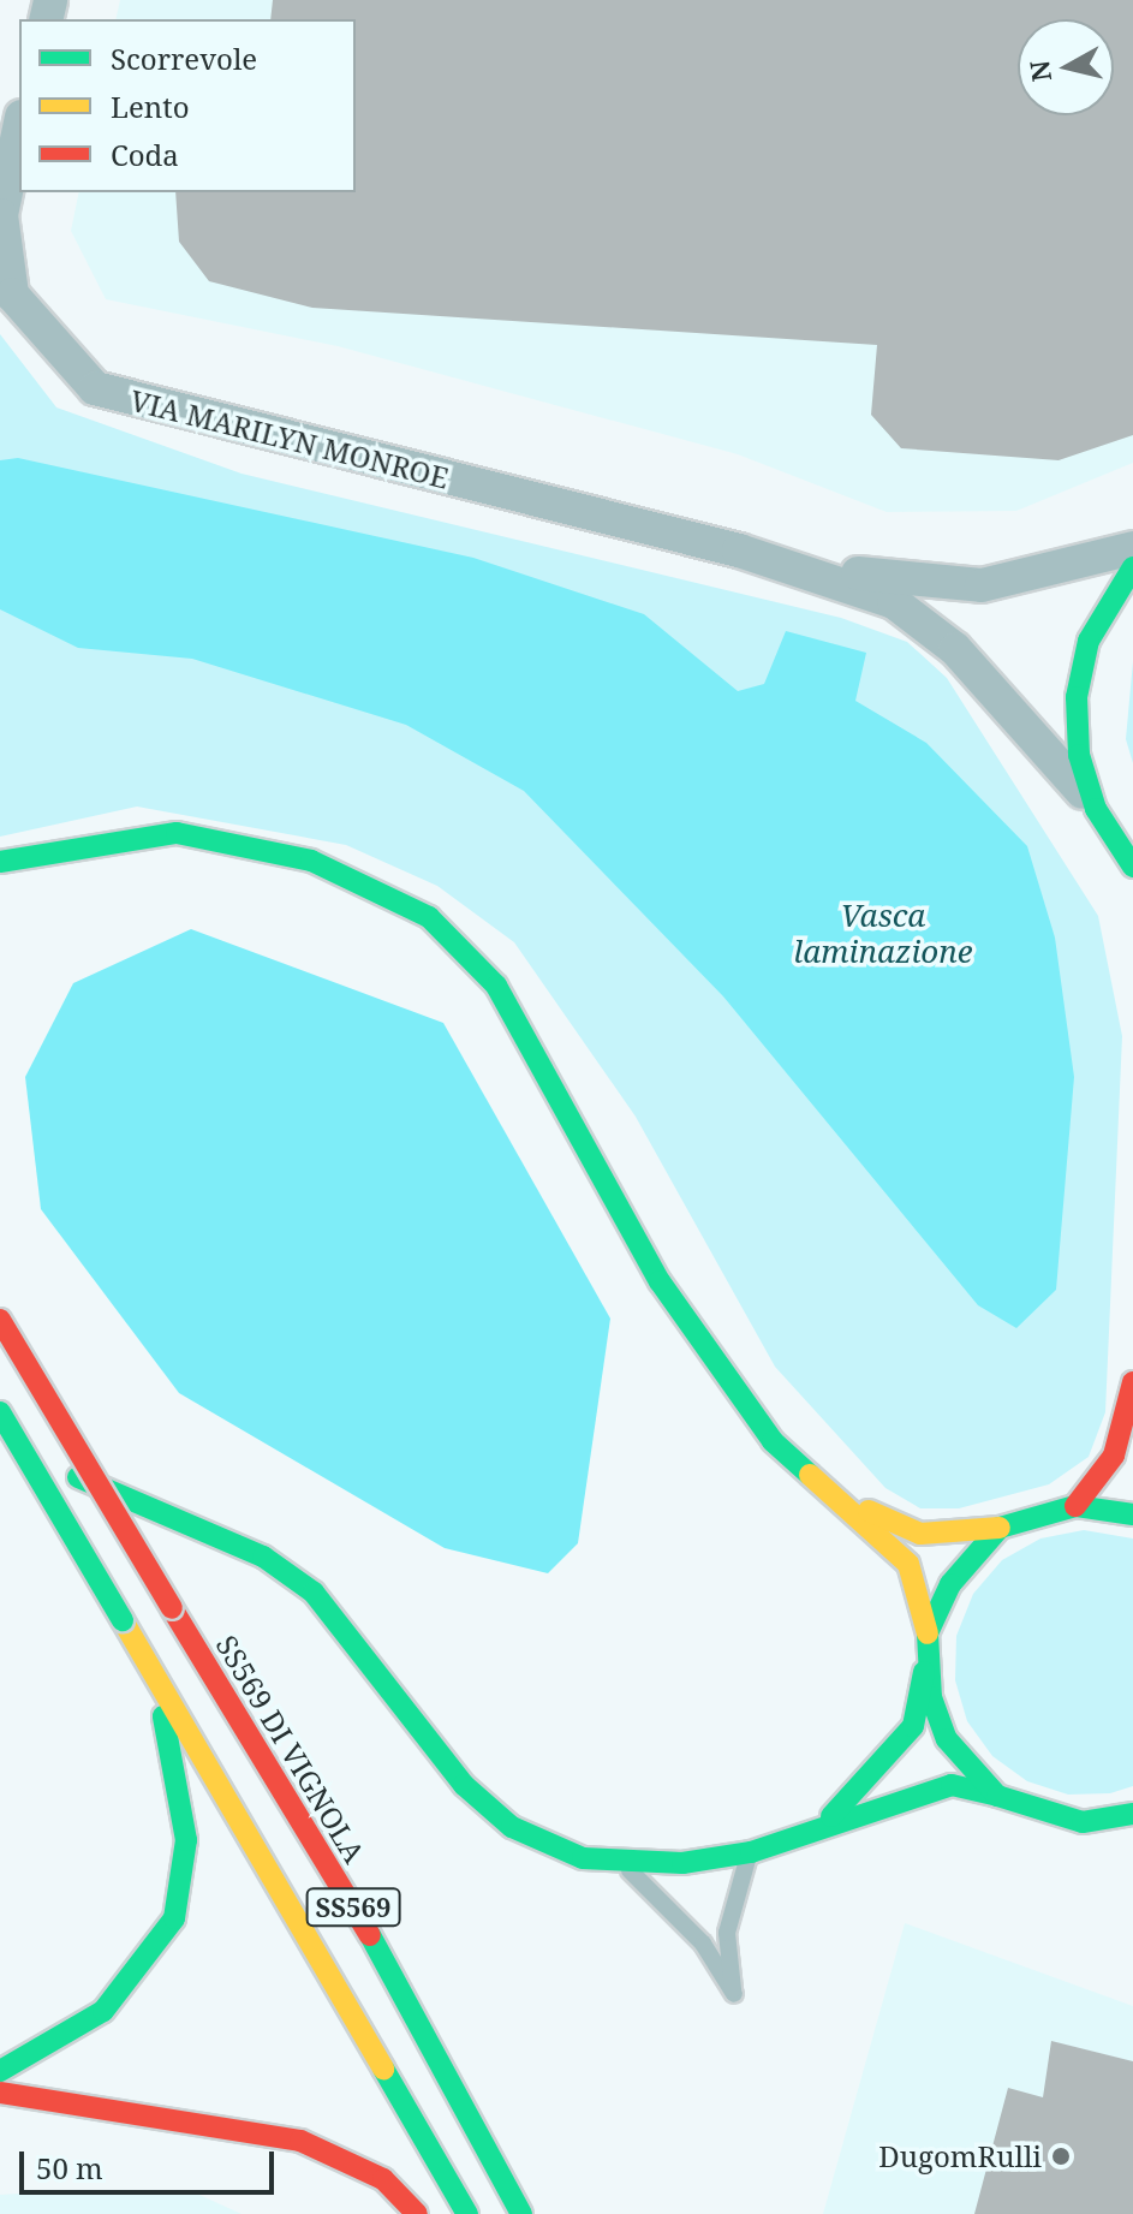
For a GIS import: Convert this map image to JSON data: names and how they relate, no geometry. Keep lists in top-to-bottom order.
{
  "streets": {
    "main road": ["SS569 DI VIGNOLA", "SS569"],
    "street": ["VIA MARILYN MONROE"]
  },
  "water": ["Vasca laminazione"],
  "places": ["DugomRulli"],
  "legend": ["Scorrevole", "Lento", "Coda"],
  "scale_bar": "50 m",
  "north": "left"
}
